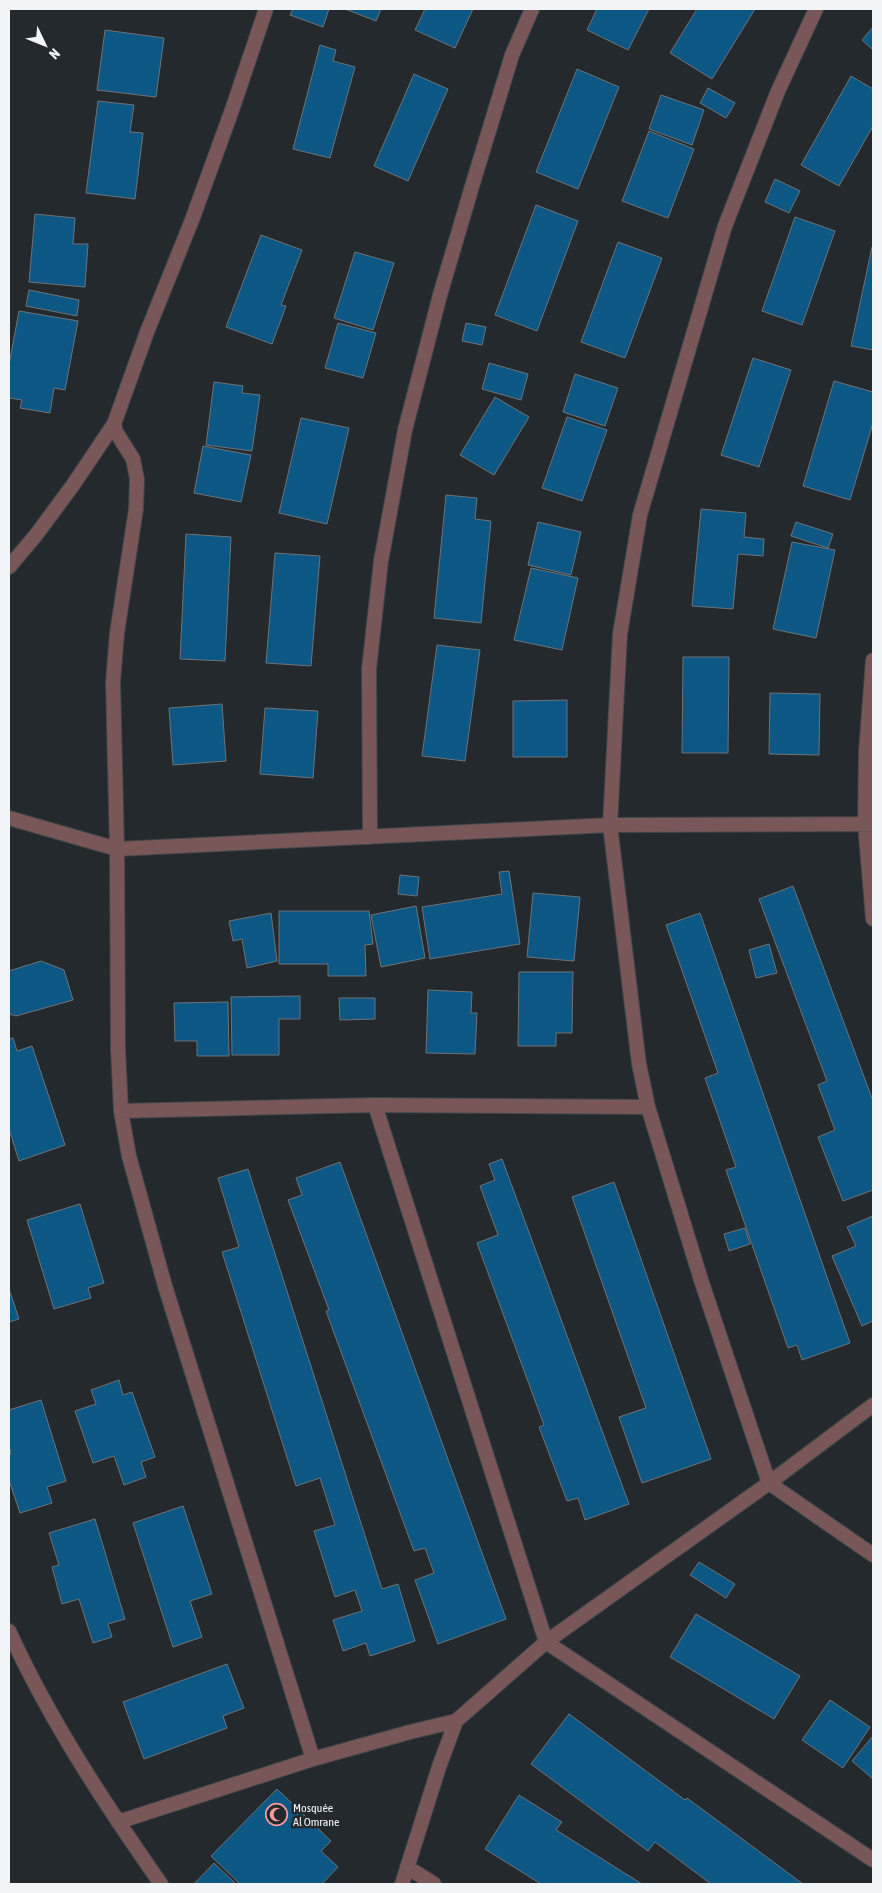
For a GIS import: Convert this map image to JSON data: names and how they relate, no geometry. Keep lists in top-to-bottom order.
{
  "places": {
    "mosque": ["Mosquée Al Omrane"]
  },
  "north": "bottom right"
}
